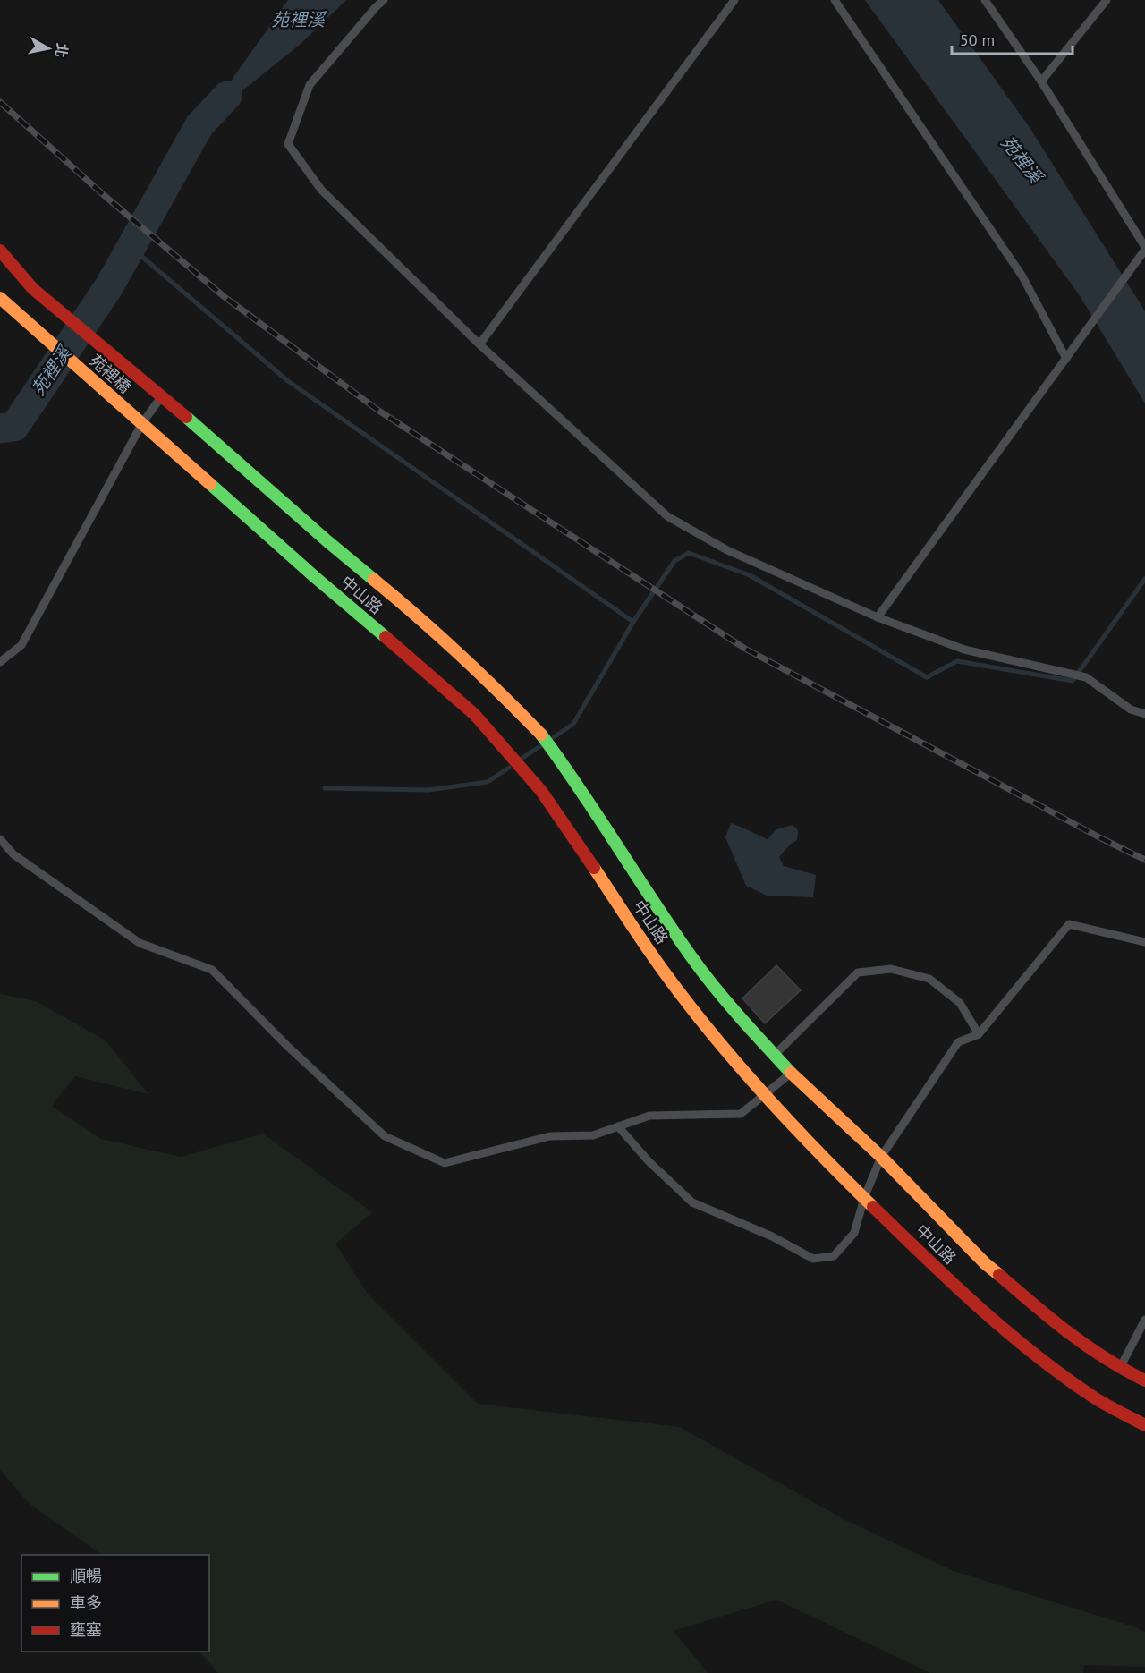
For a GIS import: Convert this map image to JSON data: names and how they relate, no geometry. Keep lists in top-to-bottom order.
{
  "streets": {
    "main road": ["苑裡橋", "中山路"]
  },
  "crossings": [
    ["苑裡橋", "中山路"]
  ],
  "water": ["苑裡溪"],
  "legend": ["順暢", "車多", "壅塞"],
  "scale_bar": "50 m",
  "north": "right"
}
